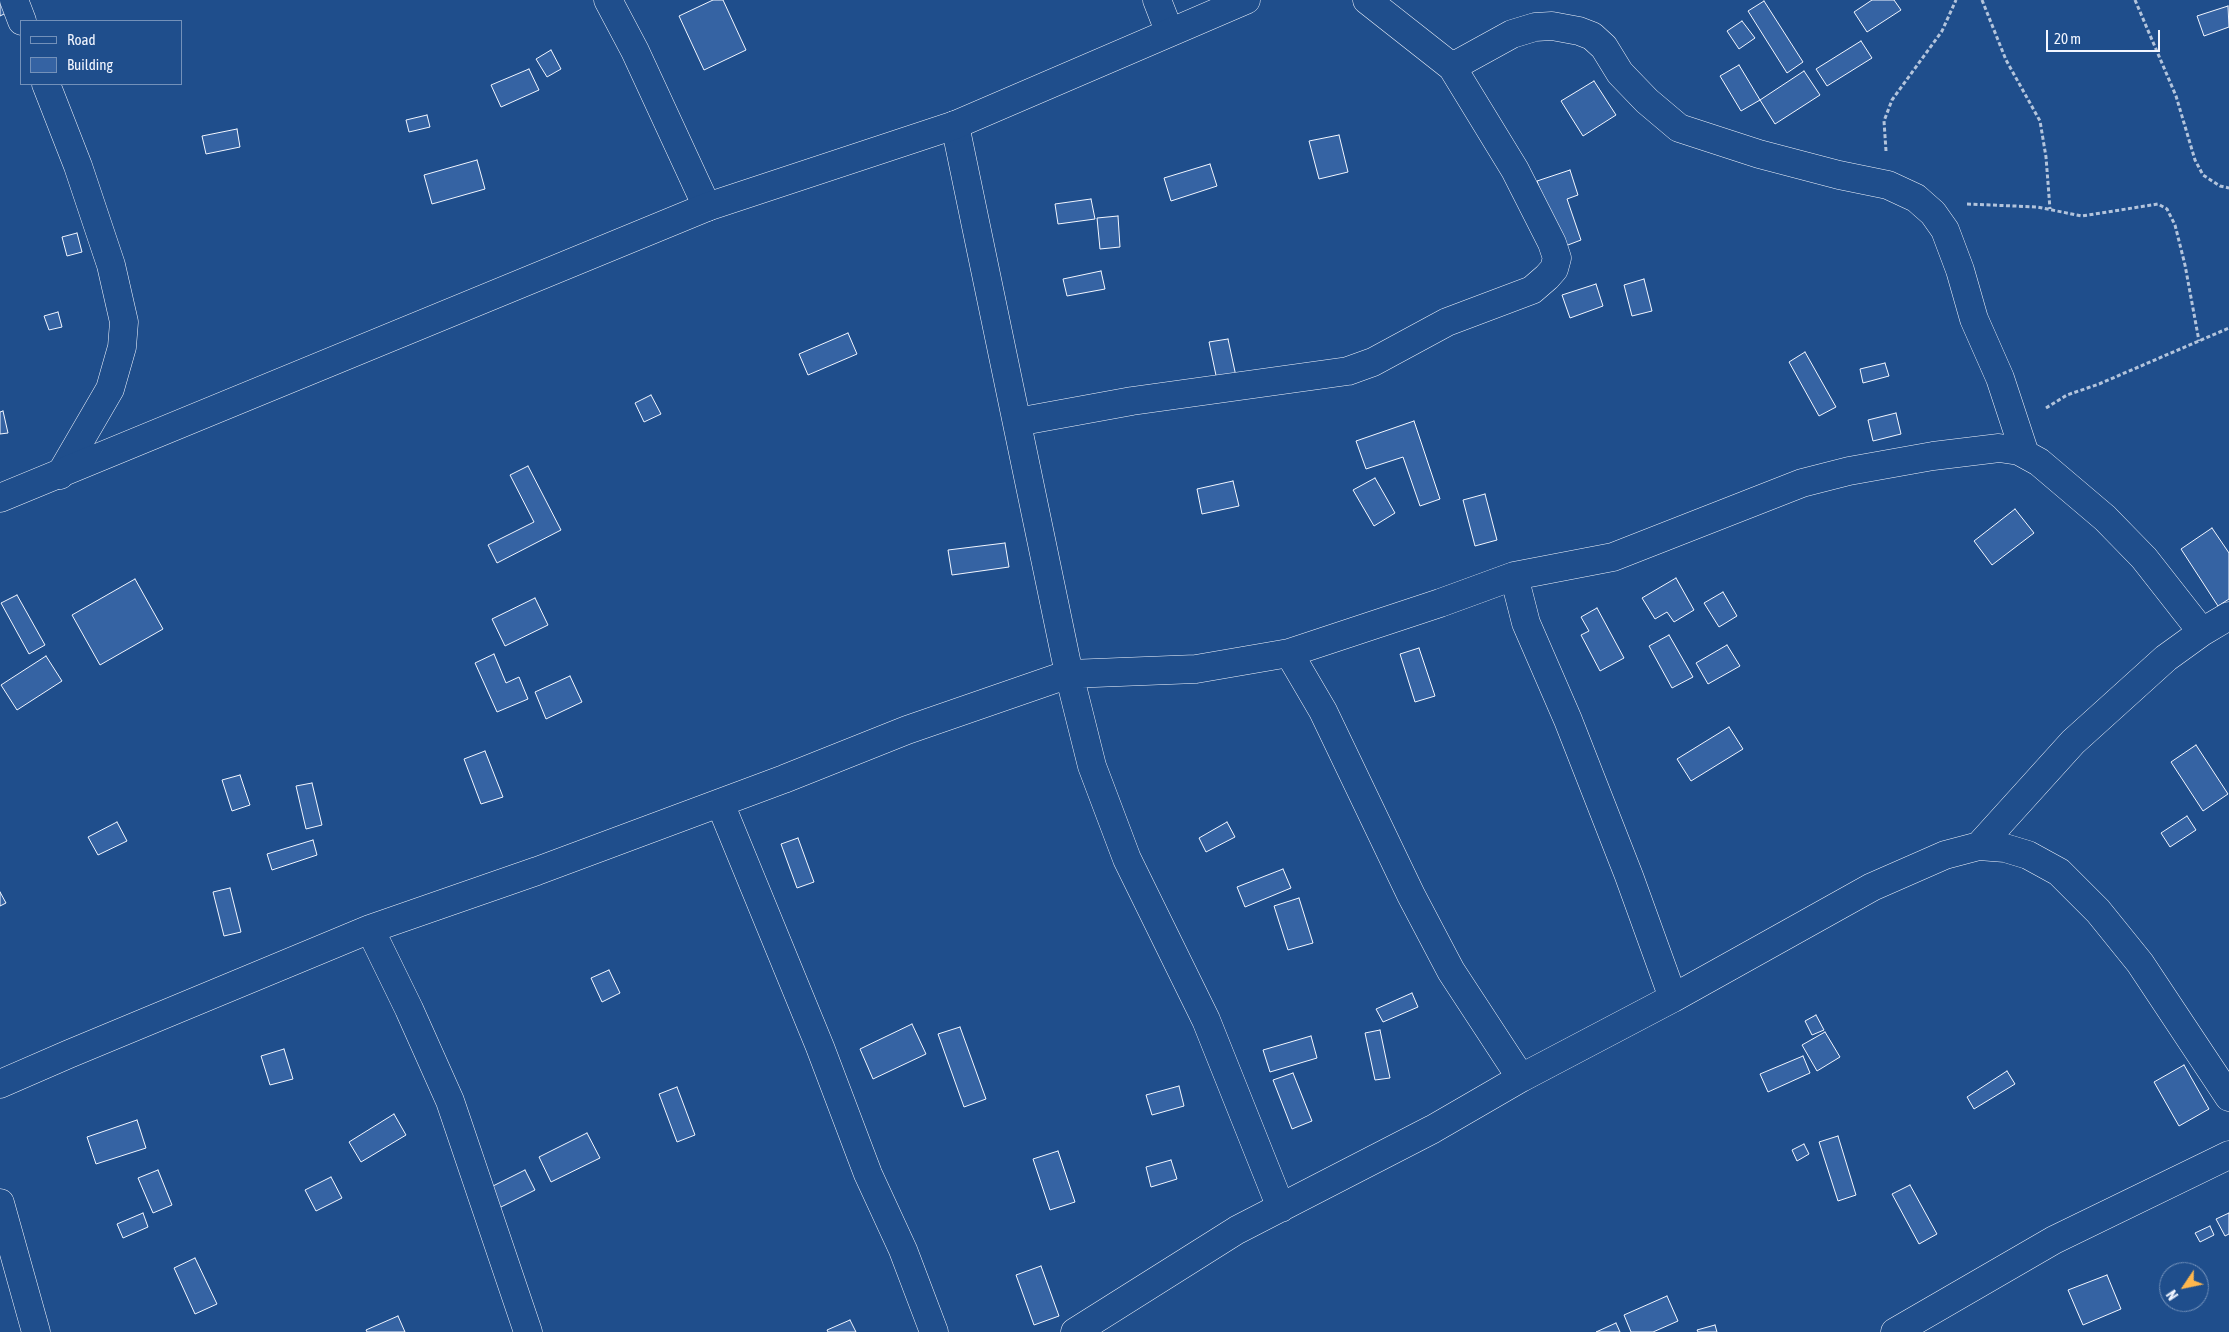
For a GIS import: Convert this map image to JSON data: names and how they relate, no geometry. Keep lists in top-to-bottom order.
{
  "legend": ["Road", "Building"],
  "scale_bar": "20 m",
  "north": "bottom left"
}
